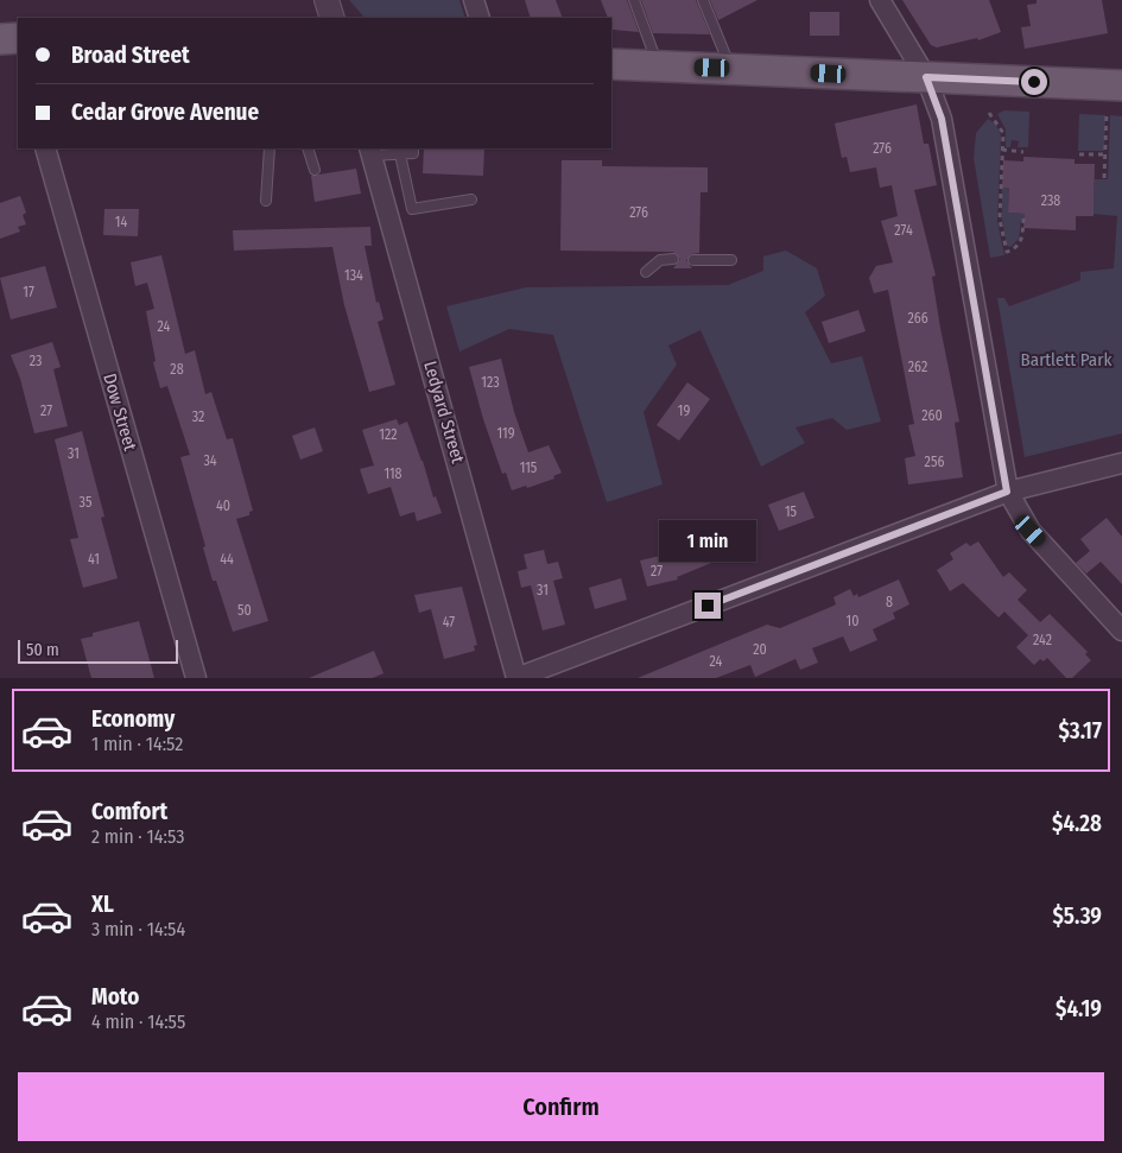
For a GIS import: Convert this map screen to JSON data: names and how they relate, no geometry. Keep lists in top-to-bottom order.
{
  "streets": {
    "street": ["Dow Street", "Ledyard Street"]
  },
  "parks": ["Bartlett Park"],
  "house_numbers": [
    "276",
    "238",
    "276",
    "14",
    "274",
    "134",
    "17",
    "266",
    "24",
    "23",
    "262",
    "28",
    "123",
    "27",
    "19",
    "260",
    "32",
    "119",
    "122",
    "31",
    "34",
    "256",
    "115",
    "118",
    "35",
    "40",
    "15",
    "41",
    "44",
    "27",
    "31",
    "8",
    "50",
    "10",
    "47",
    "242",
    "20",
    "24"
  ],
  "scale_bar": "50 m",
  "page": {
    "banner": ["Broad Street", "Cedar Grove Avenue"],
    "bubble": "1 min",
    "scale": "50 m",
    "list": [
      {
        "name": "Economy",
        "note": "1 min · 14:52",
        "value": "$3.17"
      },
      {
        "name": "Comfort",
        "note": "2 min · 14:53",
        "value": "$4.28"
      },
      {
        "name": "XL",
        "note": "3 min · 14:54",
        "value": "$5.39"
      },
      {
        "name": "Moto",
        "note": "4 min · 14:55",
        "value": "$4.19"
      }
    ],
    "buttons": "Confirm"
  }
}
